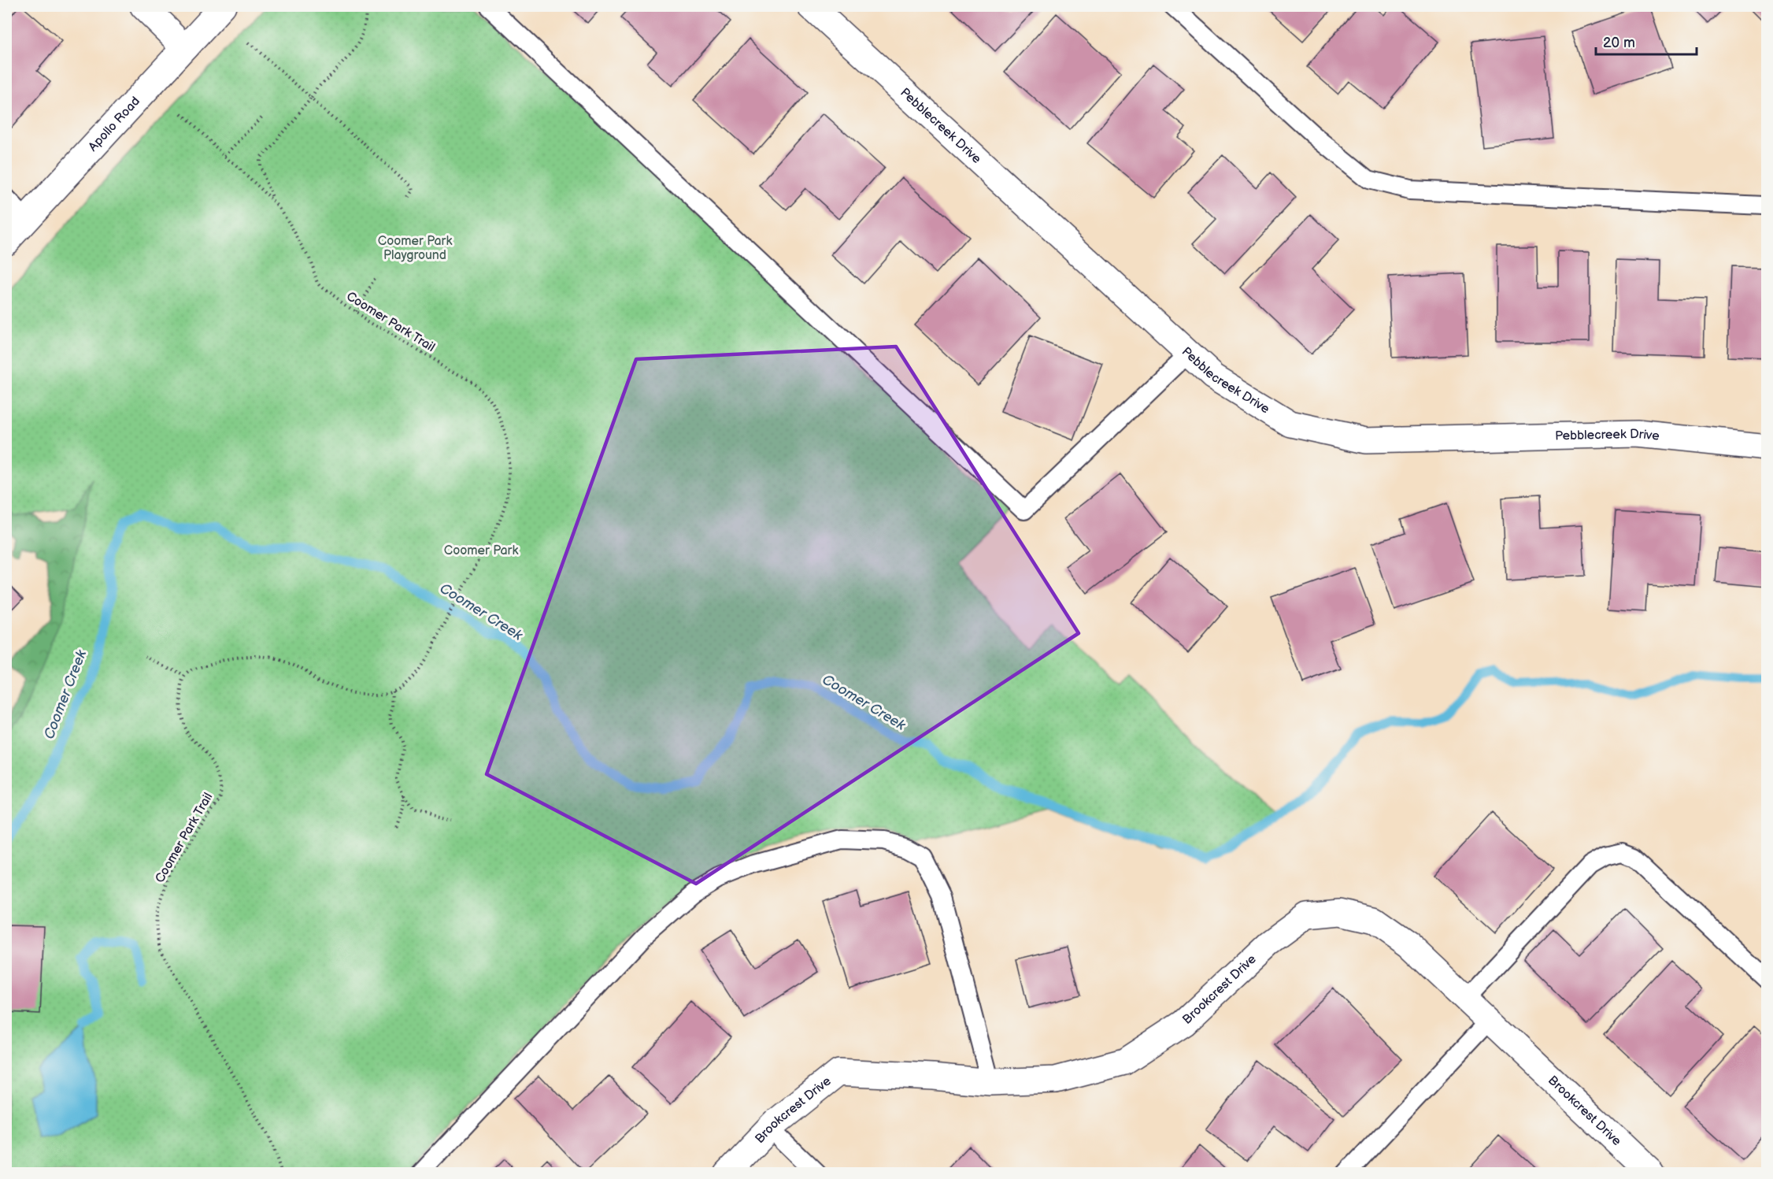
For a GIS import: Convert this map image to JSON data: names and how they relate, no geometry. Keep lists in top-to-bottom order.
{
  "streets": {
    "street": ["Apollo Road", "Pebblecreek Drive", "Brookcrest Drive"],
    "path": ["Coomer Park Trail"]
  },
  "water": ["Coomer Creek"],
  "parks": ["Coomer Park Playground", "Coomer Park"],
  "scale_bar": "20 m"
}
